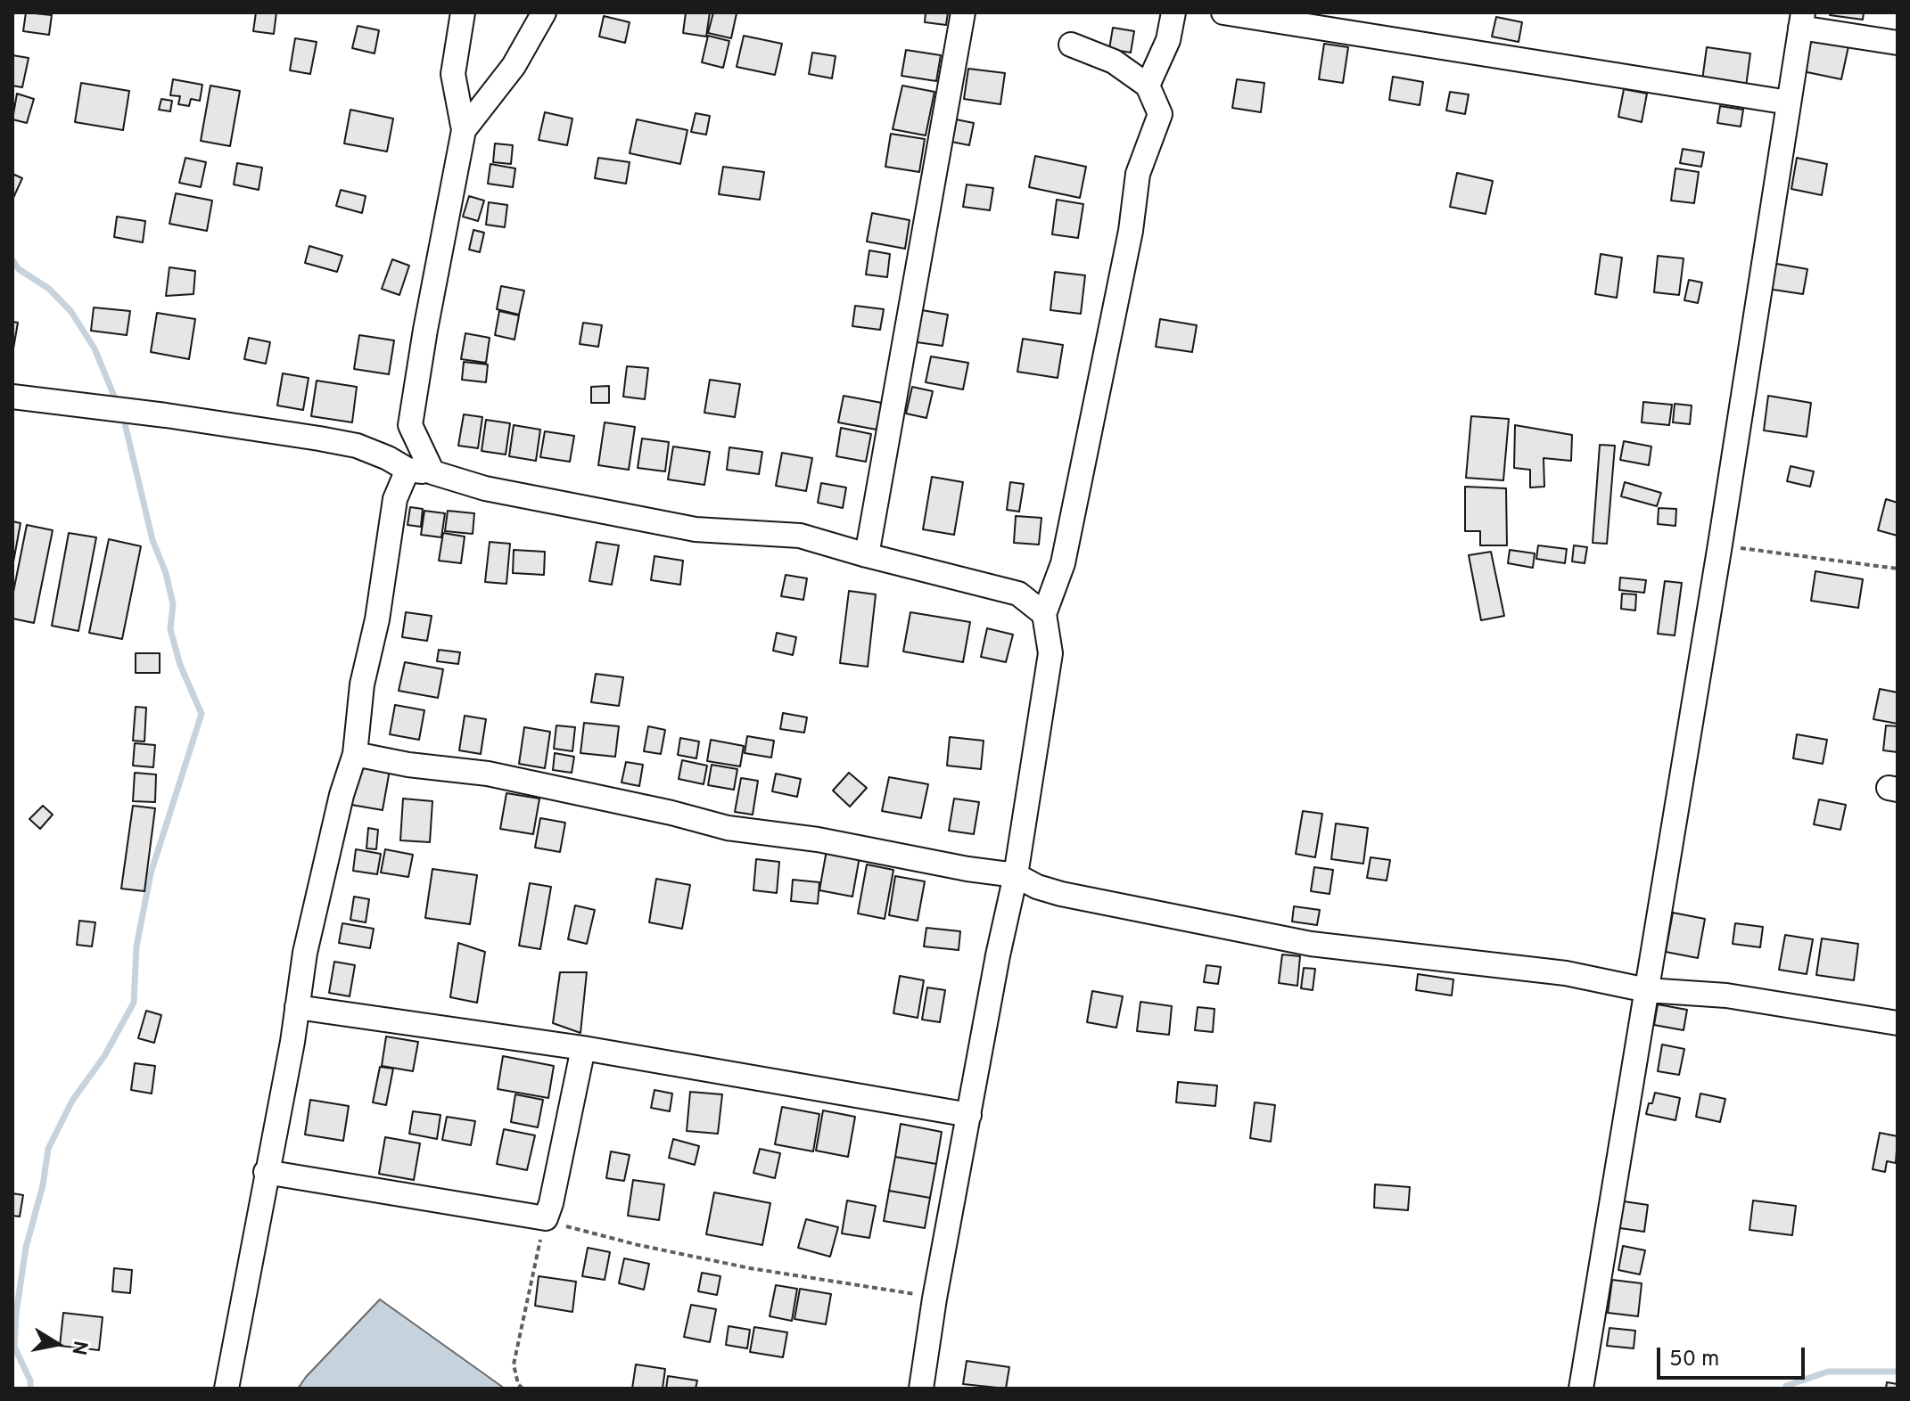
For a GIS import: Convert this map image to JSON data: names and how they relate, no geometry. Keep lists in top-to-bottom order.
{
  "scale_bar": "50 m",
  "north": "right"
}
